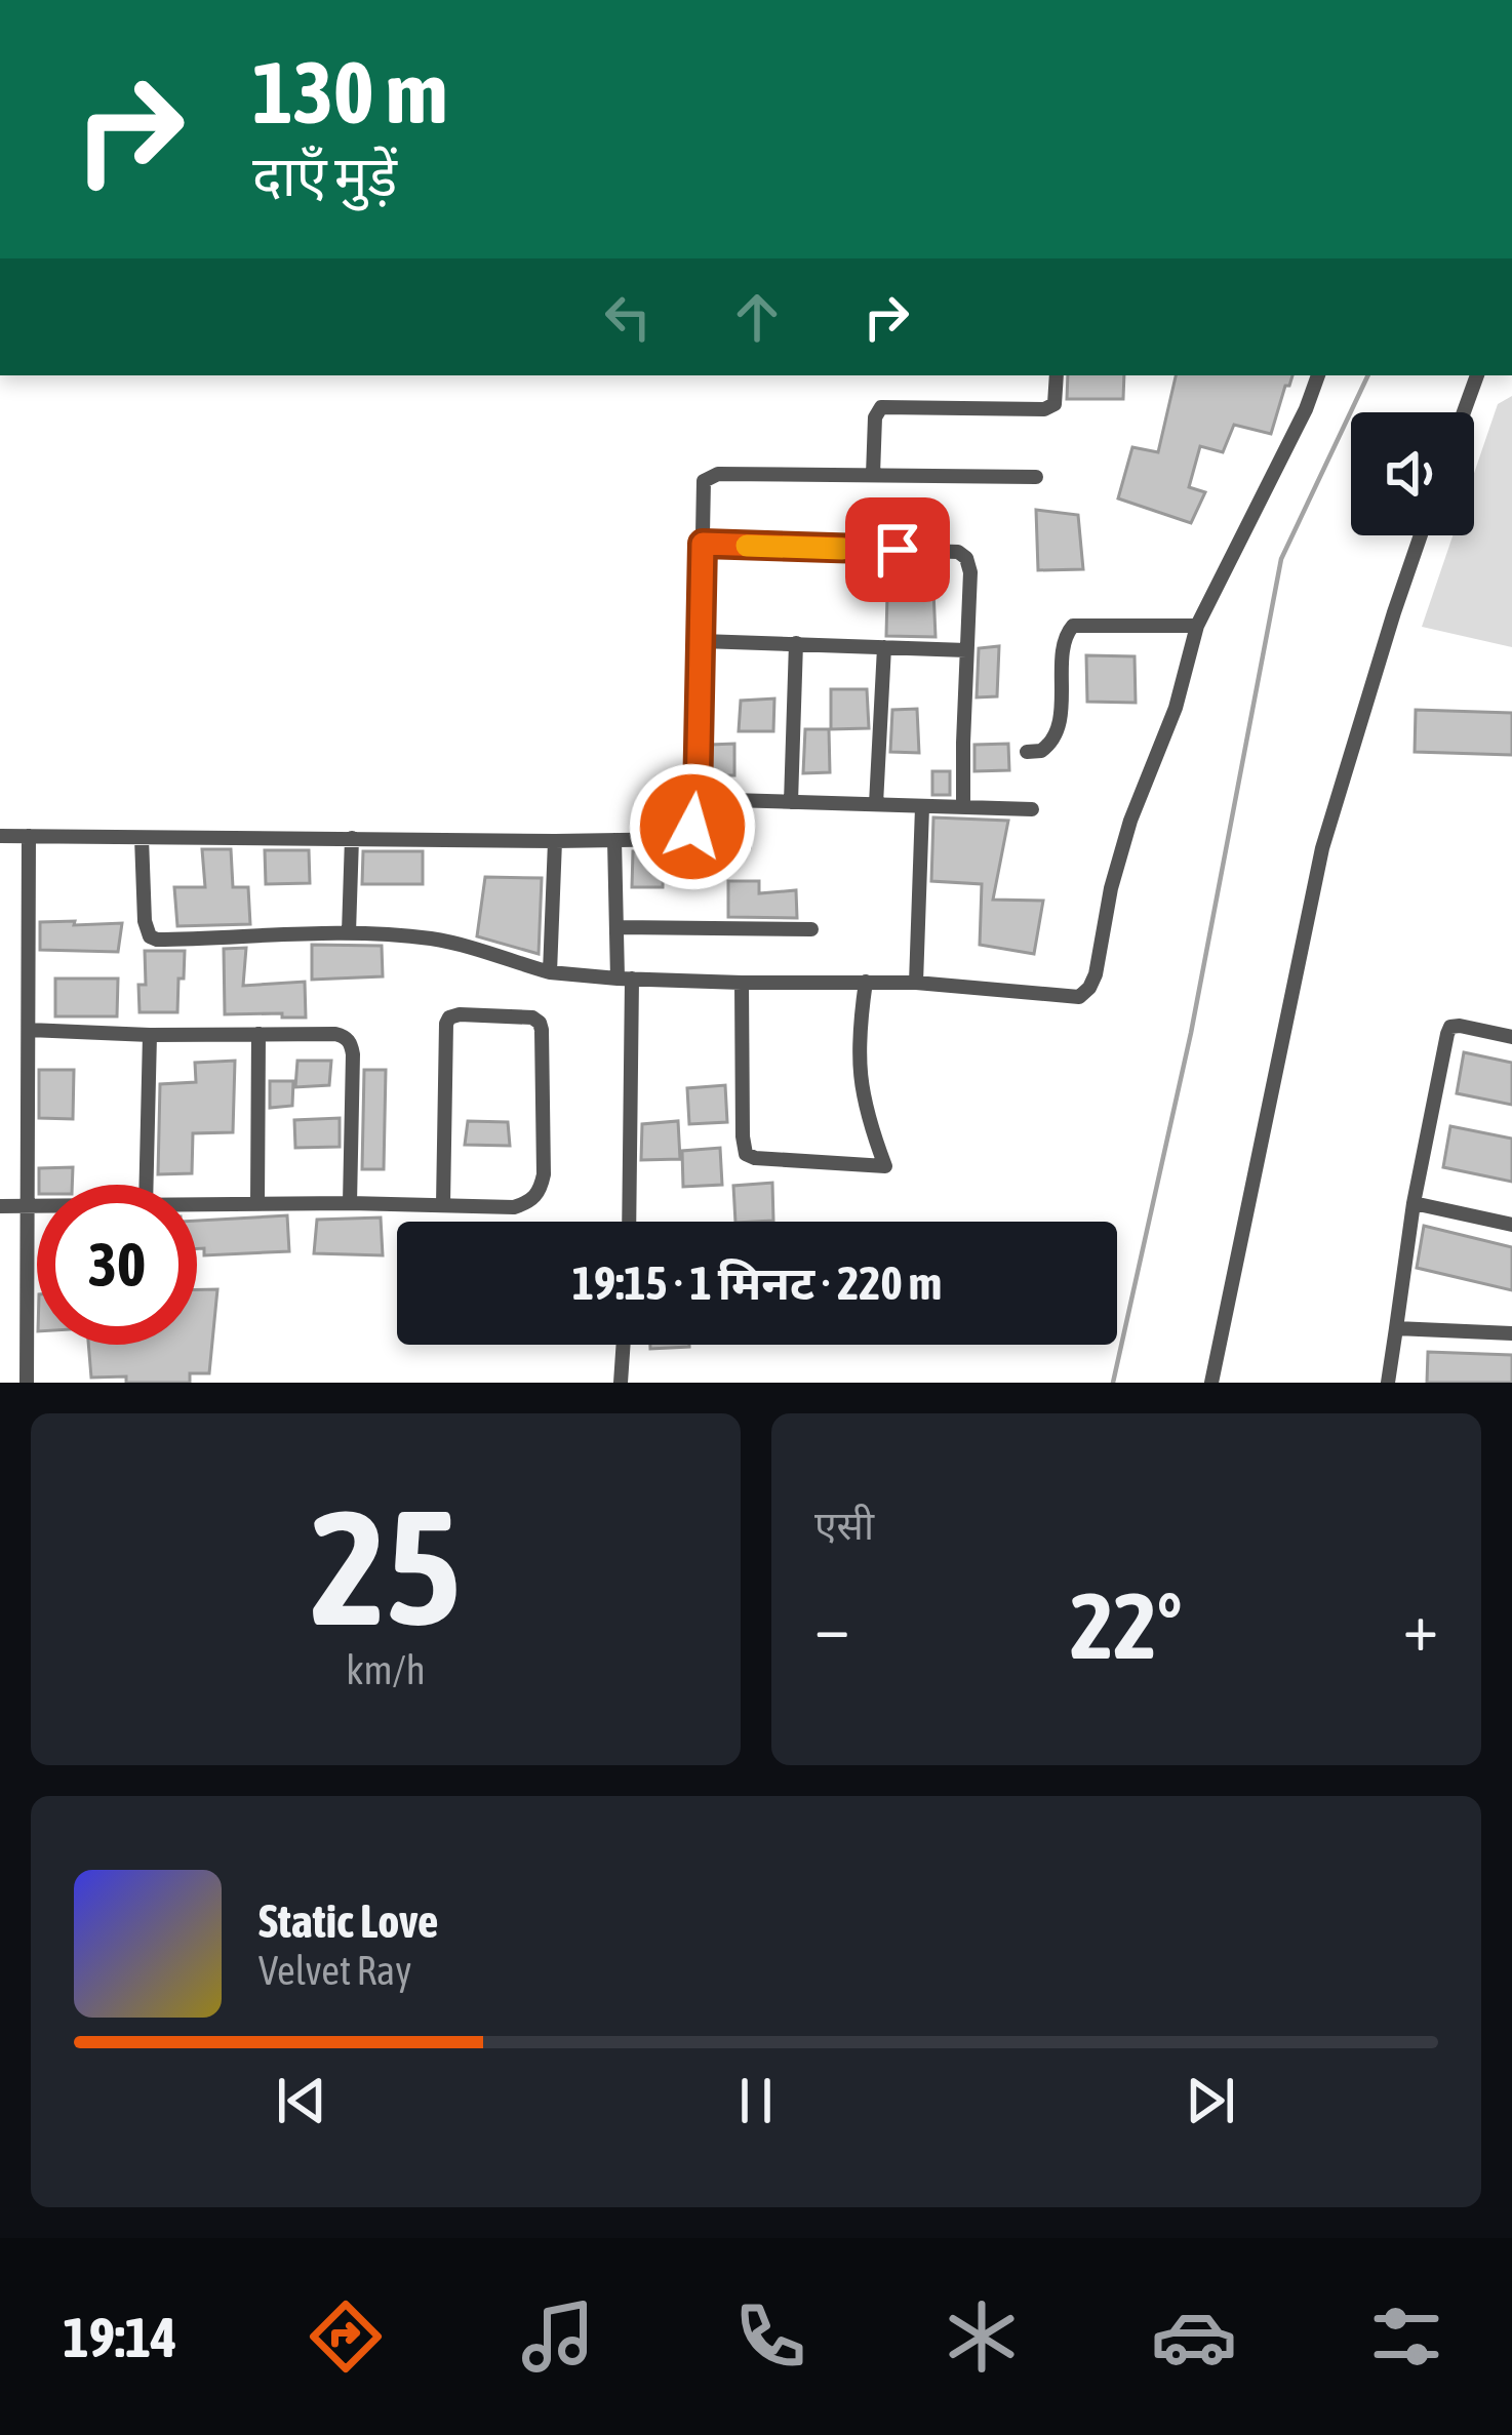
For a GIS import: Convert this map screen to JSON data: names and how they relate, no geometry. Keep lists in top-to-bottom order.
{
  "page": {
    "turn": ["130 m", "दाएँ मुड़ें"],
    "limit": "30",
    "trip": "19:15 · 1 मिनट · 220 m",
    "tile": [
      ["25", "km/h"],
      "एसी"
    ],
    "heat": ["−", "22°", "+"],
    "song": ["Static Love", "Velvet Ray"],
    "tabs": "19:14"
  }
}
